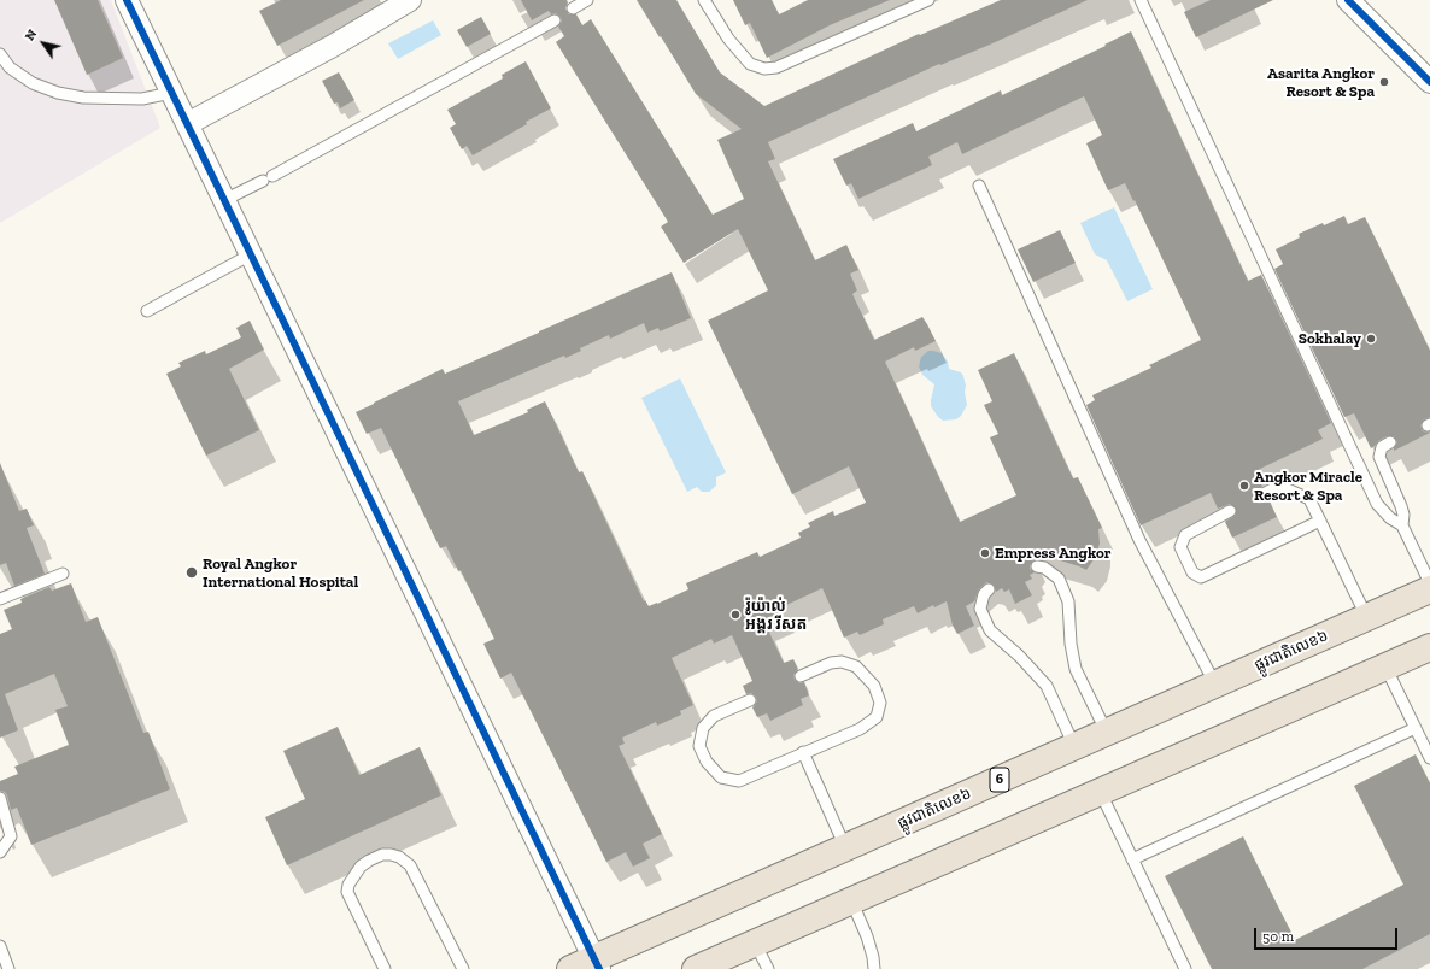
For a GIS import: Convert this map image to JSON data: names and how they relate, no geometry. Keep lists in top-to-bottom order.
{
  "streets": {
    "highway": ["ផ្លូវជាតិលេខ៦", "6"]
  },
  "places": [
    "Asarita Angkor Resort & Spa",
    "Sokhalay",
    "Angkor Miracle Resort & Spa",
    "Empress Angkor",
    "Royal Angkor International Hospital",
    "រ៉ូយ៉ាល់ អង្គរ រីសត"
  ],
  "scale_bar": "50 m",
  "north": "top left"
}
